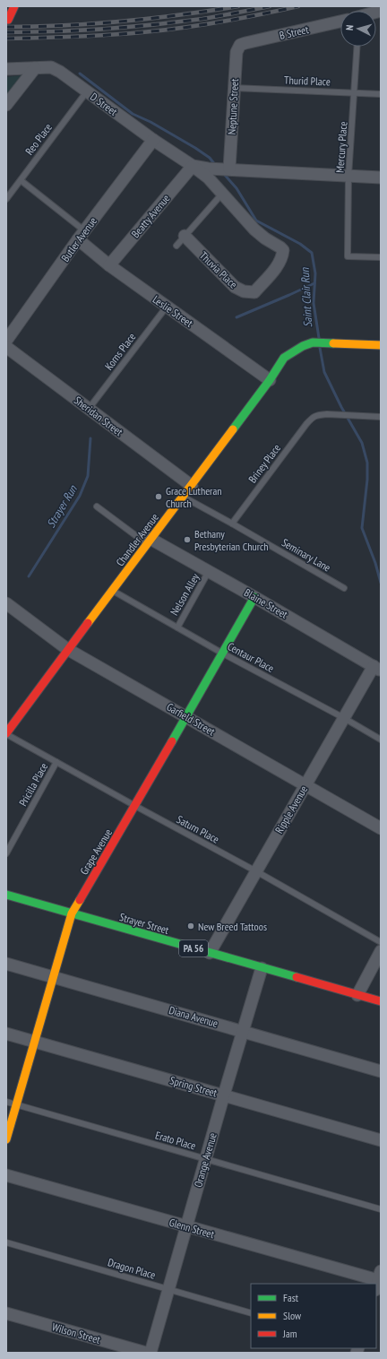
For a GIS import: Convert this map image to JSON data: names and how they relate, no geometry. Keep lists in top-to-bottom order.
{
  "streets": {
    "main road": [
      "Chandler Avenue",
      "Grape Avenue",
      "Strayer Street",
      "PA 56"
    ],
    "street": [
      "B Street",
      "D Street",
      "Neptune Street",
      "Beatty Avenue",
      "Butler Avenue",
      "Thuvia Place",
      "Leslie Street",
      "Sheridan Street",
      "Blaine Street",
      "Garfield Street",
      "Ripple Avenue",
      "Diana Avenue",
      "Spring Street",
      "Orange Avenue",
      "Glenn Street",
      "Wilson Street"
    ],
    "lane": [
      "Thurid Place",
      "Reo Place",
      "Mercury Place",
      "Korns Place",
      "Briney Place",
      "Seminary Lane",
      "Nelson Alley",
      "Centaur Place",
      "Pricilla Place",
      "Saturn Place",
      "Erato Place",
      "Dragon Place"
    ]
  },
  "crossings": [
    ["B Street", "Neptune Street"],
    ["Thurid Place", "Neptune Street"],
    ["Thurid Place", "Mercury Place"],
    ["D Street", "Neptune Street"],
    ["D Street", "Reo Place"],
    ["D Street", "Mercury Place"],
    ["D Street", "Beatty Avenue"],
    ["D Street", "Butler Avenue"],
    ["D Street", "Thuvia Place"],
    ["Beatty Avenue", "Leslie Street"],
    ["Butler Avenue", "Leslie Street"],
    ["Leslie Street", "Korns Place"],
    ["Leslie Street", "Chandler Avenue"],
    ["Korns Place", "Sheridan Street"],
    ["Sheridan Street", "Chandler Avenue"],
    ["Briney Place", "Seminary Lane"],
    ["Chandler Avenue", "Seminary Lane"],
    ["Chandler Avenue", "Blaine Street"],
    ["Chandler Avenue", "Centaur Place"],
    ["Chandler Avenue", "Garfield Street"],
    ["Chandler Avenue", "Saturn Place"],
    ["Nelson Alley", "Blaine Street"],
    ["Nelson Alley", "Centaur Place"],
    ["Blaine Street", "Ripple Avenue"],
    ["Blaine Street", "Grape Avenue"],
    ["Centaur Place", "Ripple Avenue"],
    ["Centaur Place", "Grape Avenue"],
    ["Garfield Street", "Ripple Avenue"],
    ["Garfield Street", "Grape Avenue"],
    ["Pricilla Place", "Saturn Place"],
    ["Ripple Avenue", "Saturn Place"],
    ["Ripple Avenue", "Strayer Street"],
    ["Saturn Place", "Grape Avenue"],
    ["Grape Avenue", "Strayer Street"],
    ["Grape Avenue", "Diana Avenue"],
    ["Grape Avenue", "Spring Street"],
    ["Grape Avenue", "Erato Place"],
    ["Strayer Street", "Orange Avenue"],
    ["Diana Avenue", "Orange Avenue"],
    ["Spring Street", "Orange Avenue"],
    ["Erato Place", "Orange Avenue"],
    ["Orange Avenue", "Glenn Street"],
    ["Orange Avenue", "Dragon Place"]
  ],
  "water": ["Saint Clair Run", "Strayer Run"],
  "places": ["Grace Lutheran Church", "Bethany Presbyterian Church", "New Breed Tattoos"],
  "legend": ["Fast", "Slow", "Jam"],
  "north": "left"
}
